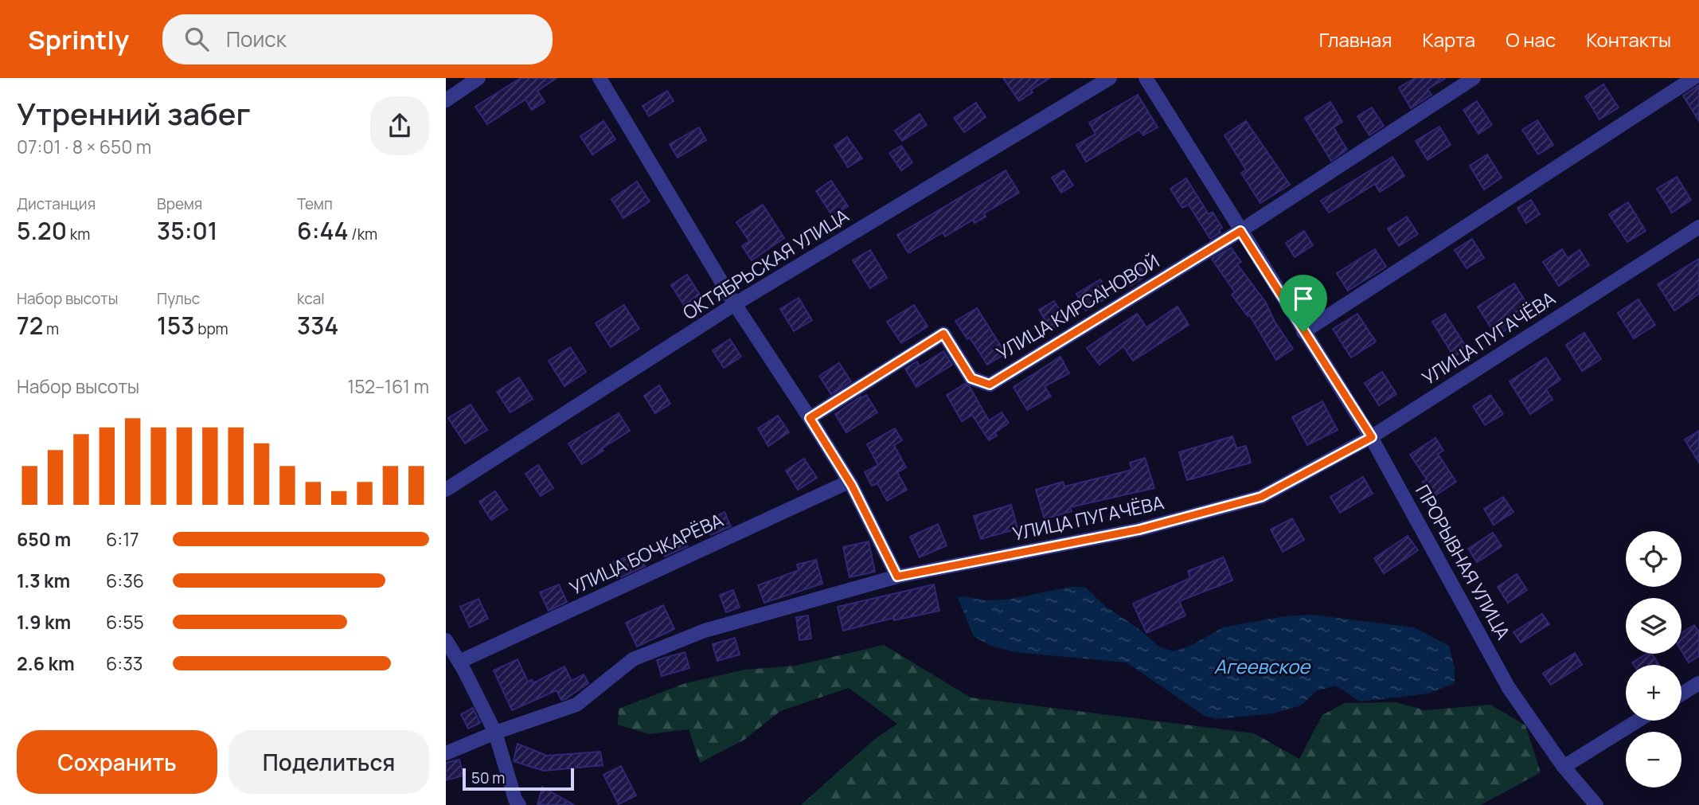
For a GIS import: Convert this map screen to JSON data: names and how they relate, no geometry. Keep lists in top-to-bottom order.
{
  "streets": {
    "street": [
      "ОКТЯБРЬСКАЯ УЛИЦА",
      "УЛИЦА КИРСАНОВОЙ",
      "УЛИЦА ПУГАЧЁВА",
      "УЛИЦА БОЧКАРЁВА",
      "ПРОРЫВНАЯ УЛИЦА"
    ]
  },
  "crossings": [
    ["УЛИЦА КИРСАНОВОЙ", "ПРОРЫВНАЯ УЛИЦА"],
    ["УЛИЦА ПУГАЧЁВА", "ПРОРЫВНАЯ УЛИЦА"]
  ],
  "water": ["Агеевское"],
  "scale_bar": "50 m",
  "page": {
    "header": "Sprintly",
    "search": "Поиск",
    "nav": [
      "Главная",
      "Карта",
      "О нас",
      "Контакты"
    ],
    "heading": ["Утренний забег", "07:01 · 8 × 650 m"],
    "stats": [
      ["Дистанция", "5.20 km"],
      ["Время", "35:01"],
      ["Темп", "6:44 /km"],
      ["Набор высоты", "72 m"],
      ["Пульс", "153 bpm"],
      ["kcal", "334"]
    ],
    "chart": ["Набор высоты", "152–161 m"],
    "list": [
      {
        "name": "650 m",
        "note": "6:17"
      },
      {
        "name": "1.3 km",
        "note": "6:36"
      },
      {
        "name": "1.9 km",
        "note": "6:55"
      },
      {
        "name": "2.6 km",
        "note": "6:33"
      }
    ],
    "map_buttons": ["+", "−"],
    "buttons": ["Сохранить", "Поделиться"],
    "scale": "50 m"
  }
}
